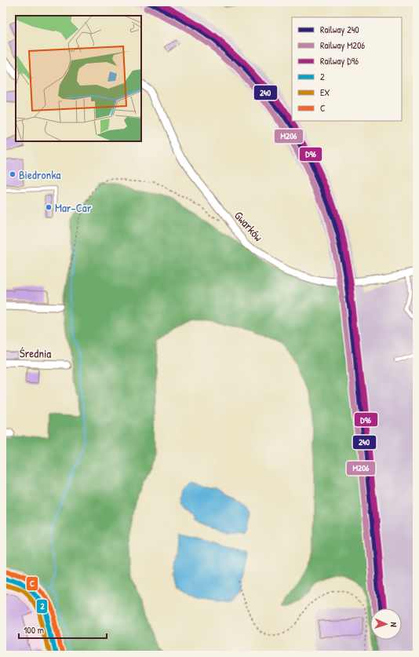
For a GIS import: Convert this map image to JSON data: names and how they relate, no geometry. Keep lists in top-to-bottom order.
{
  "streets": {
    "street": ["Gwarków", "Średnia"]
  },
  "places": ["Biedronka", "Mar-Car"],
  "lines": [
    "rail line 240",
    "rail line D96",
    "rail line M206",
    "transit line C",
    "transit line 2",
    "transit line EX"
  ],
  "legend": [
    "Railway 240",
    "Railway M206",
    "Railway D96",
    "2",
    "EX",
    "C"
  ],
  "scale_bar": "100 m",
  "north": "right"
}
